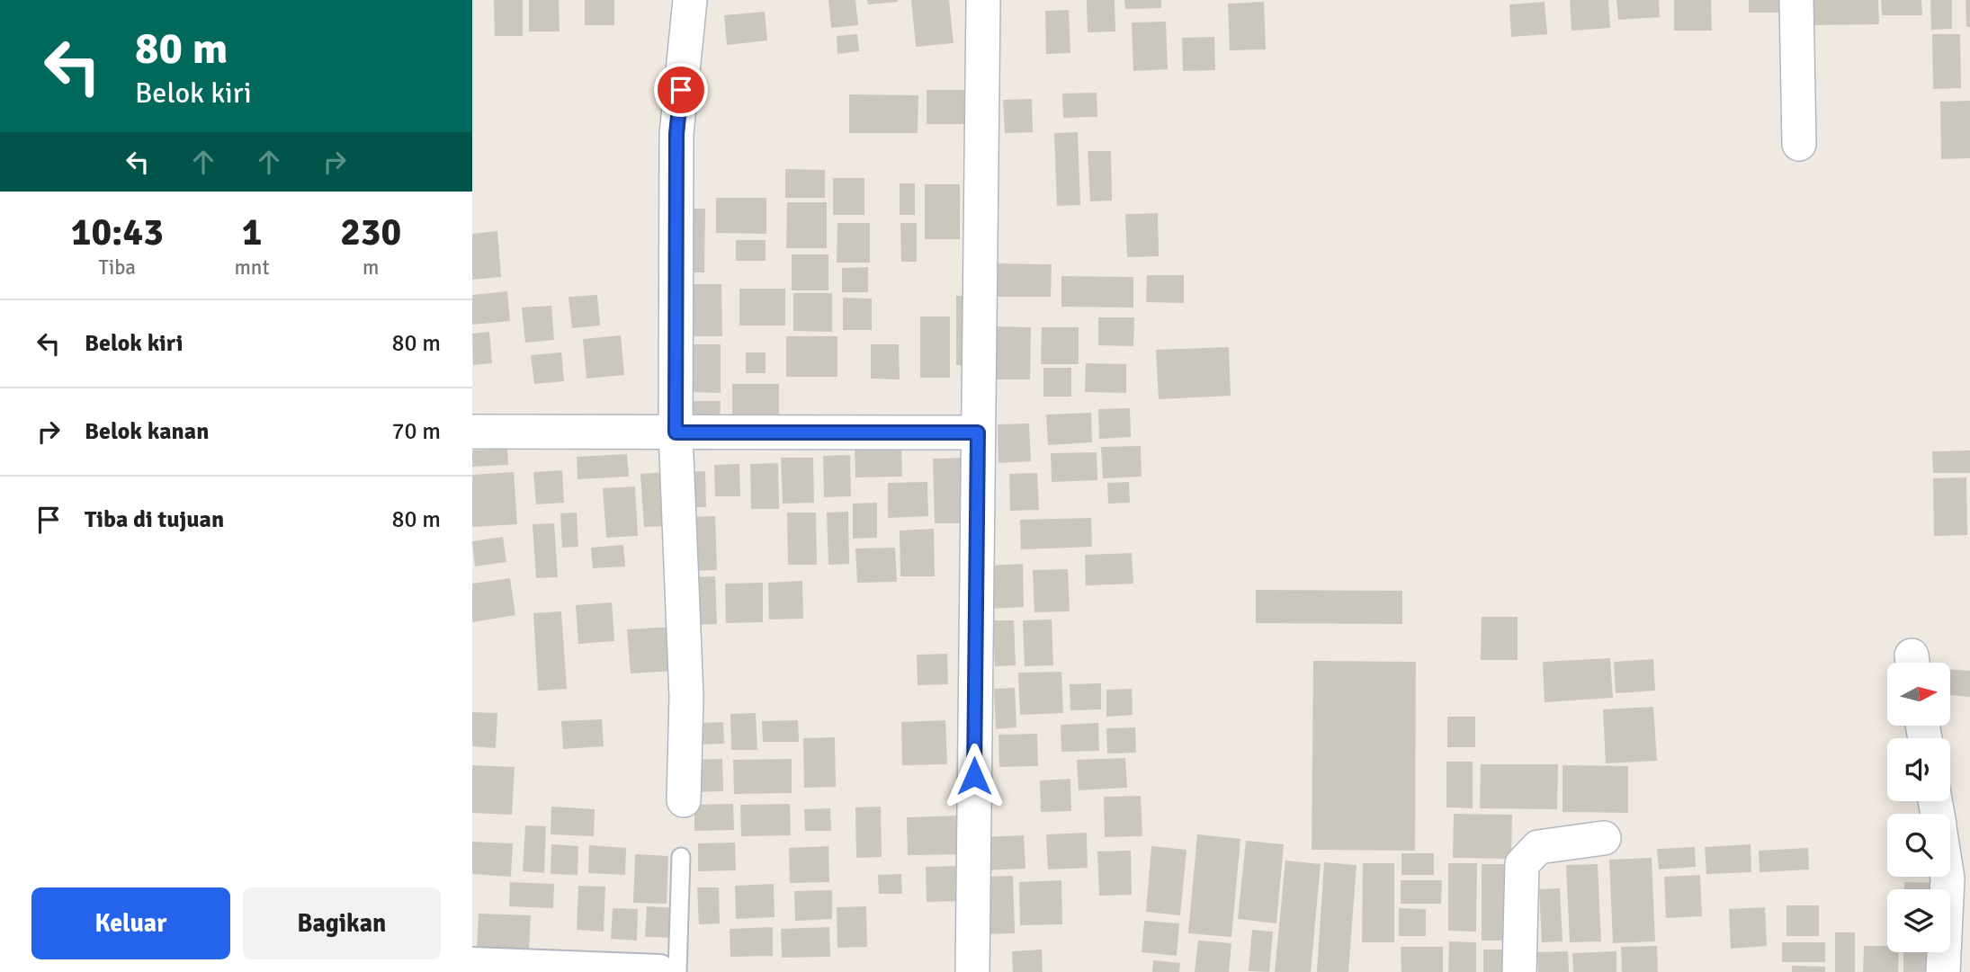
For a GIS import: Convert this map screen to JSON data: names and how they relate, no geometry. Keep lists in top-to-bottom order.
{
  "north": "right",
  "page": {
    "turn": ["80 m", "Belok kiri"],
    "eta": [
      "10:43",
      "Tiba",
      "1",
      "mnt",
      "230",
      "m"
    ],
    "list": [
      {
        "name": "Belok kiri",
        "value": "80 m"
      },
      {
        "name": "Belok kanan",
        "value": "70 m"
      },
      {
        "name": "Tiba di tujuan",
        "value": "80 m"
      }
    ],
    "buttons": ["Keluar", "Bagikan"]
  }
}
